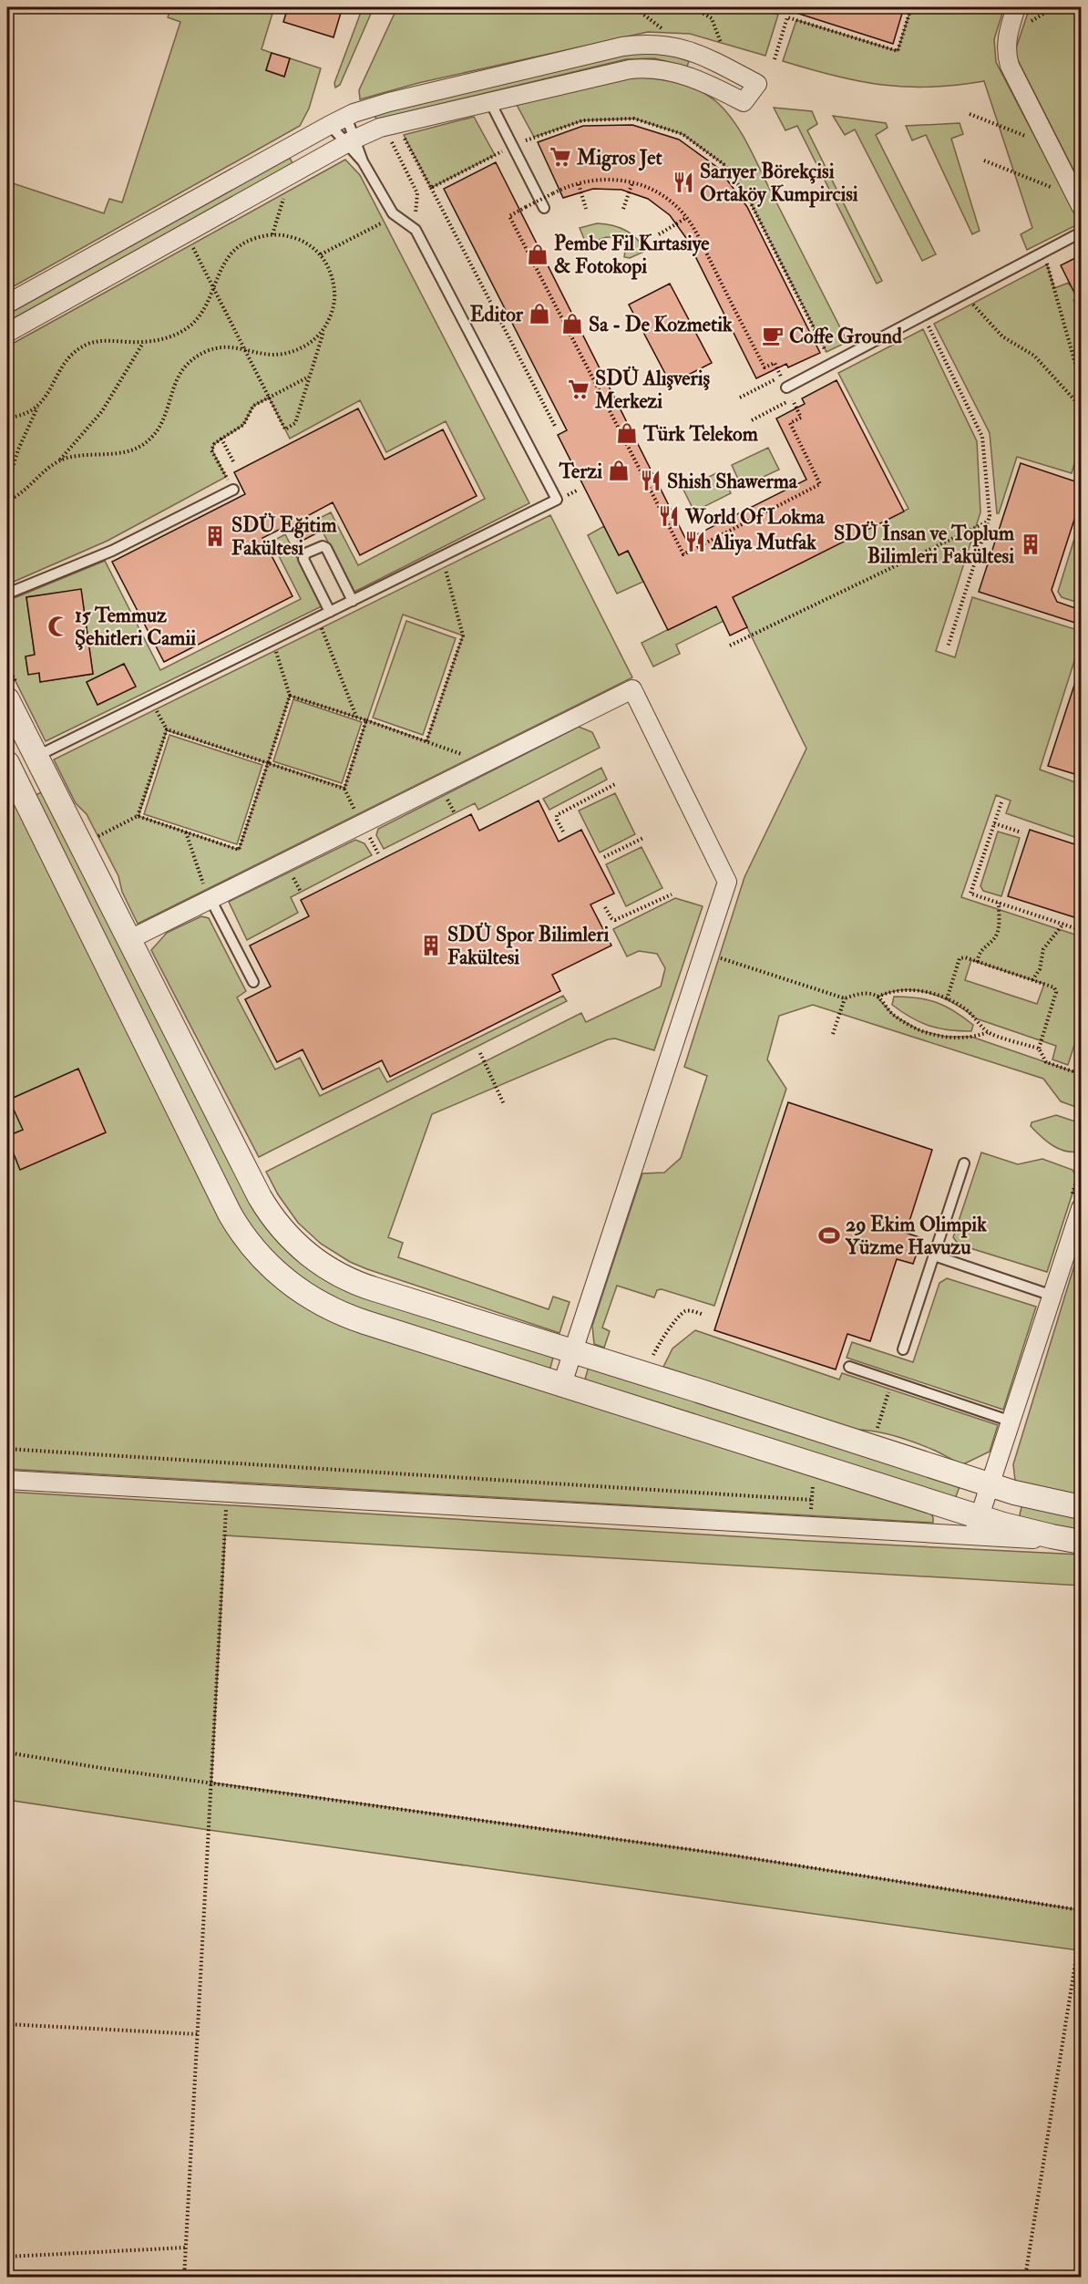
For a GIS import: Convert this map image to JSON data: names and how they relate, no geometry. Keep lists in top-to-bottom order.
{
  "places": {
    "supermarket": ["Migros Jet", "SDÜ Alışveriş Merkezi"],
    "restaurant": [
      "Sarıyer Börekçisi Ortaköy Kumpircisi",
      "Shish Shawerma",
      "World Of Lokma",
      "Aliya Mutfak"
    ],
    "shop": [
      "Pembe Fil Kırtasiye & Fotokopi",
      "Editor",
      "Sa - De Kozmetik",
      "Türk Telekom",
      "Terzi"
    ],
    "cafe": ["Coffe Ground"],
    "building": ["SDÜ Eğitim Fakültesi", "SDÜ İnsan ve Toplum Bilimleri Fakültesi", "SDÜ Spor Bilimleri Fakültesi"],
    "mosque": ["15 Temmuz Şehitleri Camii"],
    "sports": ["29 Ekim Olimpik Yüzme Havuzu"]
  }
}
